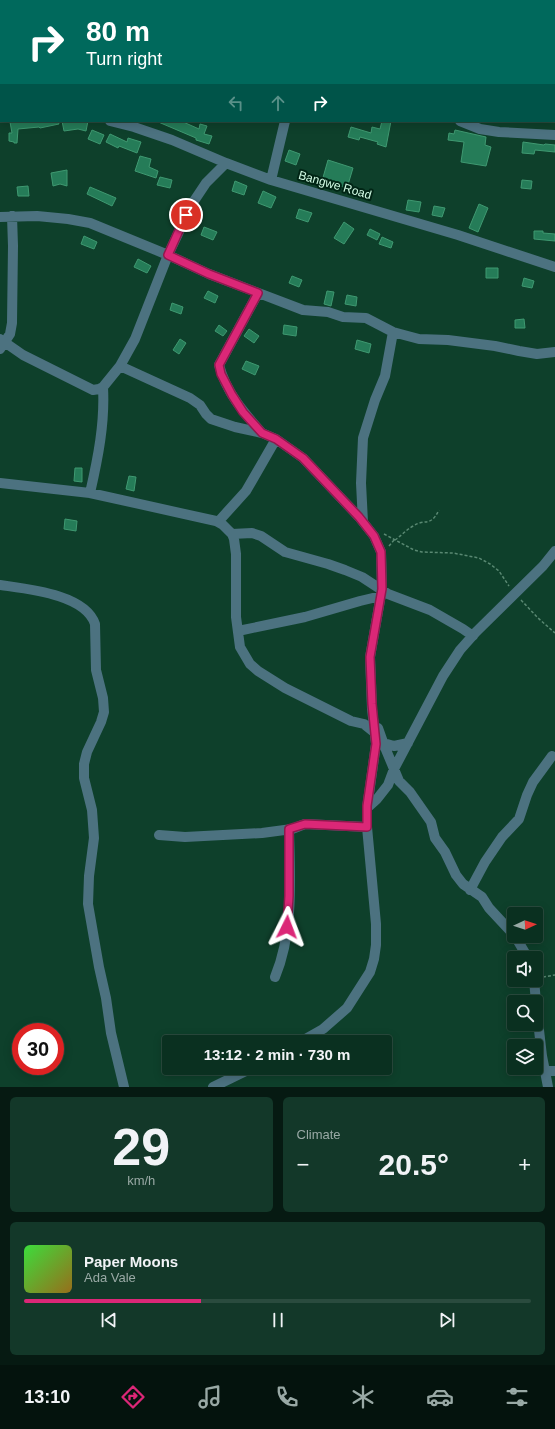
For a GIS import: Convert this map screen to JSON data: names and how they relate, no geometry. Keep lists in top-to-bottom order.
{
  "streets": {
    "street": ["Bangwe Road"]
  },
  "north": "right",
  "page": {
    "turn": ["80 m", "Turn right"],
    "limit": "30",
    "trip": "13:12 · 2 min · 730 m",
    "tile": [
      ["29", "km/h"],
      "Climate"
    ],
    "heat": ["−", "20.5°", "+"],
    "song": ["Paper Moons", "Ada Vale"],
    "tabs": "13:10"
  }
}
